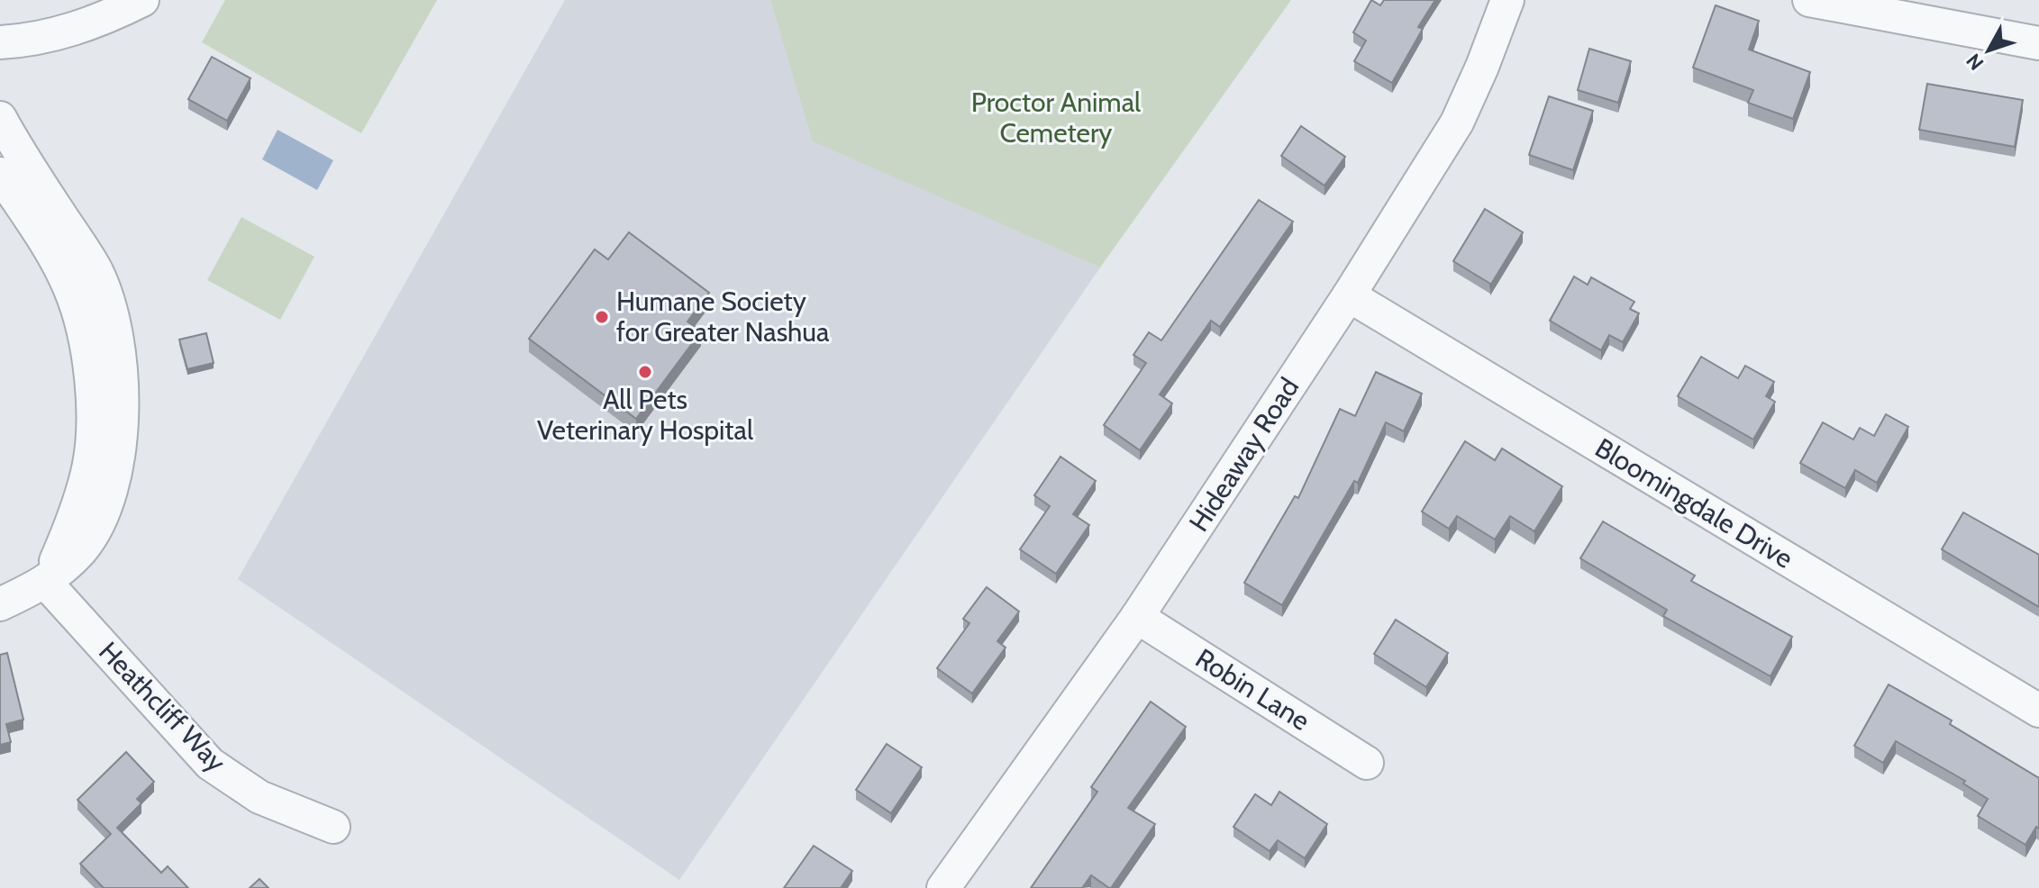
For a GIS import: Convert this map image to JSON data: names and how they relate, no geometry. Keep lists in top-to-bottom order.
{
  "streets": {
    "street": [
      "Hideaway Road",
      "Bloomingdale Drive",
      "Robin Lane",
      "Heathcliff Way"
    ]
  },
  "crossings": [
    ["Hideaway Road", "Bloomingdale Drive"],
    ["Hideaway Road", "Robin Lane"]
  ],
  "parks": ["Proctor Animal Cemetery"],
  "places": ["Humane Society for Greater Nashua", "All Pets Veterinary Hospital"],
  "north": "bottom left"
}
